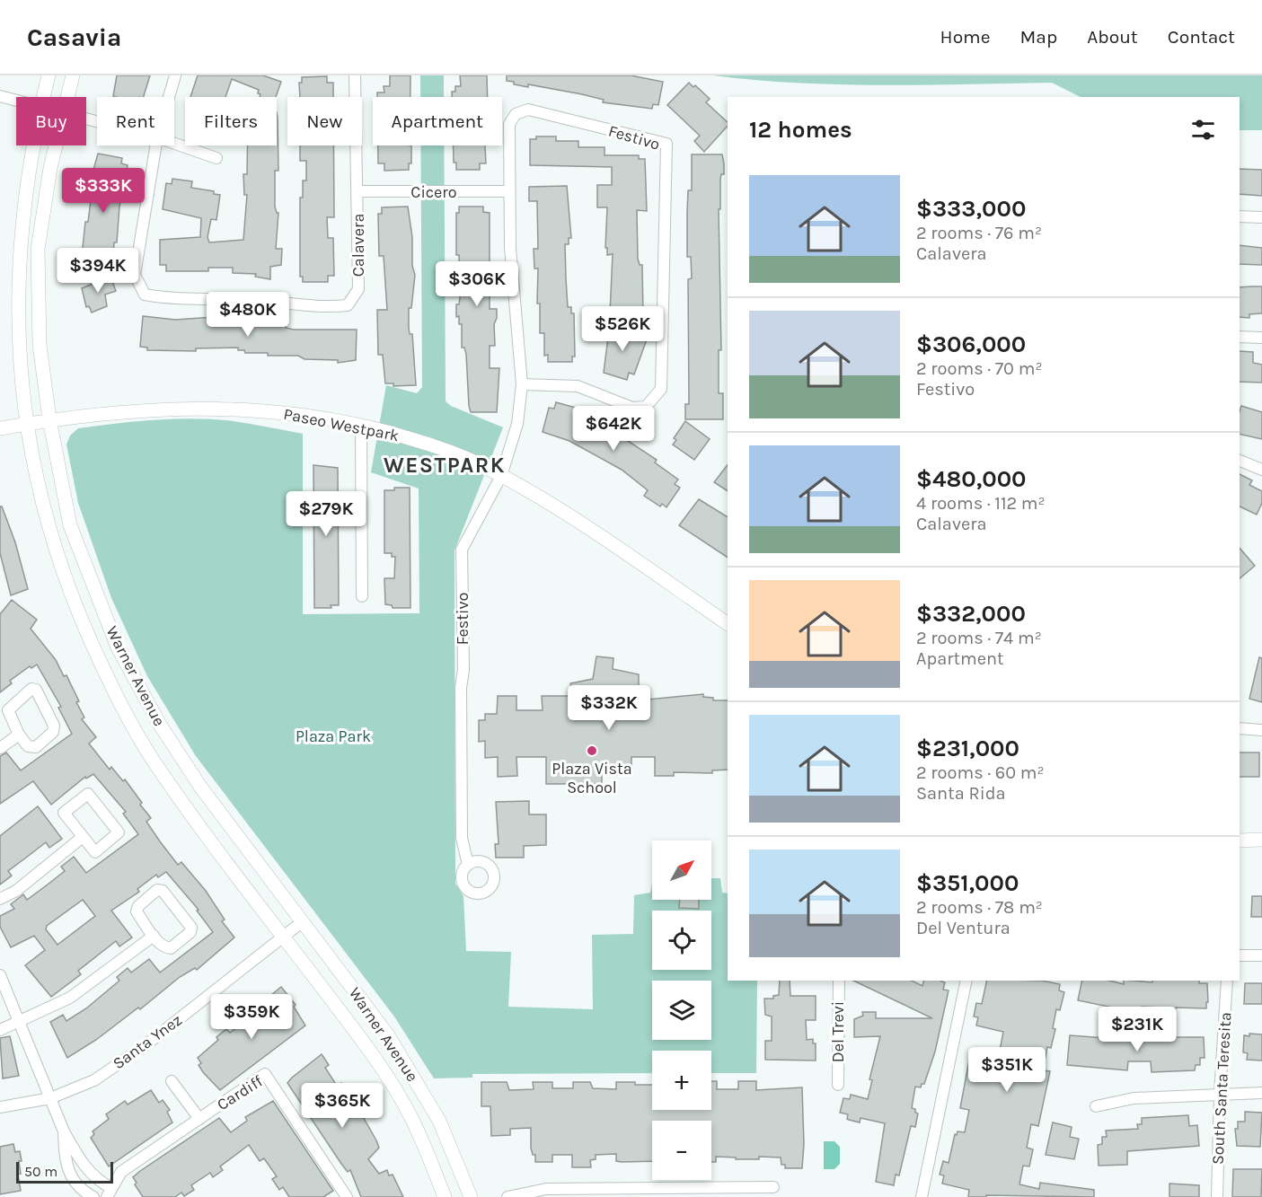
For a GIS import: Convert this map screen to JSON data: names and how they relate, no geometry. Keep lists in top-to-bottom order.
{
  "streets": {
    "street": [
      "Festivo",
      "Cicero",
      "Calavera",
      "Paseo Westpark",
      "Warner Avenue",
      "Del Trevi",
      "Santa Ynez",
      "South Santa Teresita",
      "Cardiff"
    ]
  },
  "crossings": [
    ["Festivo", "Cicero"],
    ["Festivo", "Paseo Westpark"],
    ["Cicero", "Calavera"],
    ["Paseo Westpark", "Warner Avenue"],
    ["Warner Avenue", "Santa Ynez"],
    ["Santa Ynez", "Cardiff"]
  ],
  "districts": ["WESTPARK"],
  "parks": ["Plaza Park"],
  "places": ["Plaza Vista School"],
  "scale_bar": "50 m",
  "north": "top right",
  "page": {
    "header": "Casavia",
    "nav": [
      "Home",
      "Map",
      "About",
      "Contact"
    ],
    "chip": [
      "Buy",
      "Rent",
      "Filters",
      "New",
      "Apartment"
    ],
    "heading": "12 homes",
    "list": [
      {
        "name": "$333,000",
        "note": "2 rooms · 76 m² · Calavera"
      },
      {
        "name": "$306,000",
        "note": "2 rooms · 70 m² · Festivo"
      },
      {
        "name": "$480,000",
        "note": "4 rooms · 112 m² · Calavera"
      },
      {
        "name": "$332,000",
        "note": "2 rooms · 74 m² · Apartment"
      },
      {
        "name": "$231,000",
        "note": "2 rooms · 60 m² · Santa Rida"
      },
      {
        "name": "$351,000",
        "note": "2 rooms · 78 m² · Del Ventura"
      }
    ],
    "price": [
      "$333K",
      "$394K",
      "$306K",
      "$480K",
      "$526K",
      "$642K",
      "$279K",
      "$332K",
      "$359K",
      "$231K",
      "$351K",
      "$365K"
    ],
    "map_buttons": ["+", "−"],
    "scale": "50 m"
  }
}
